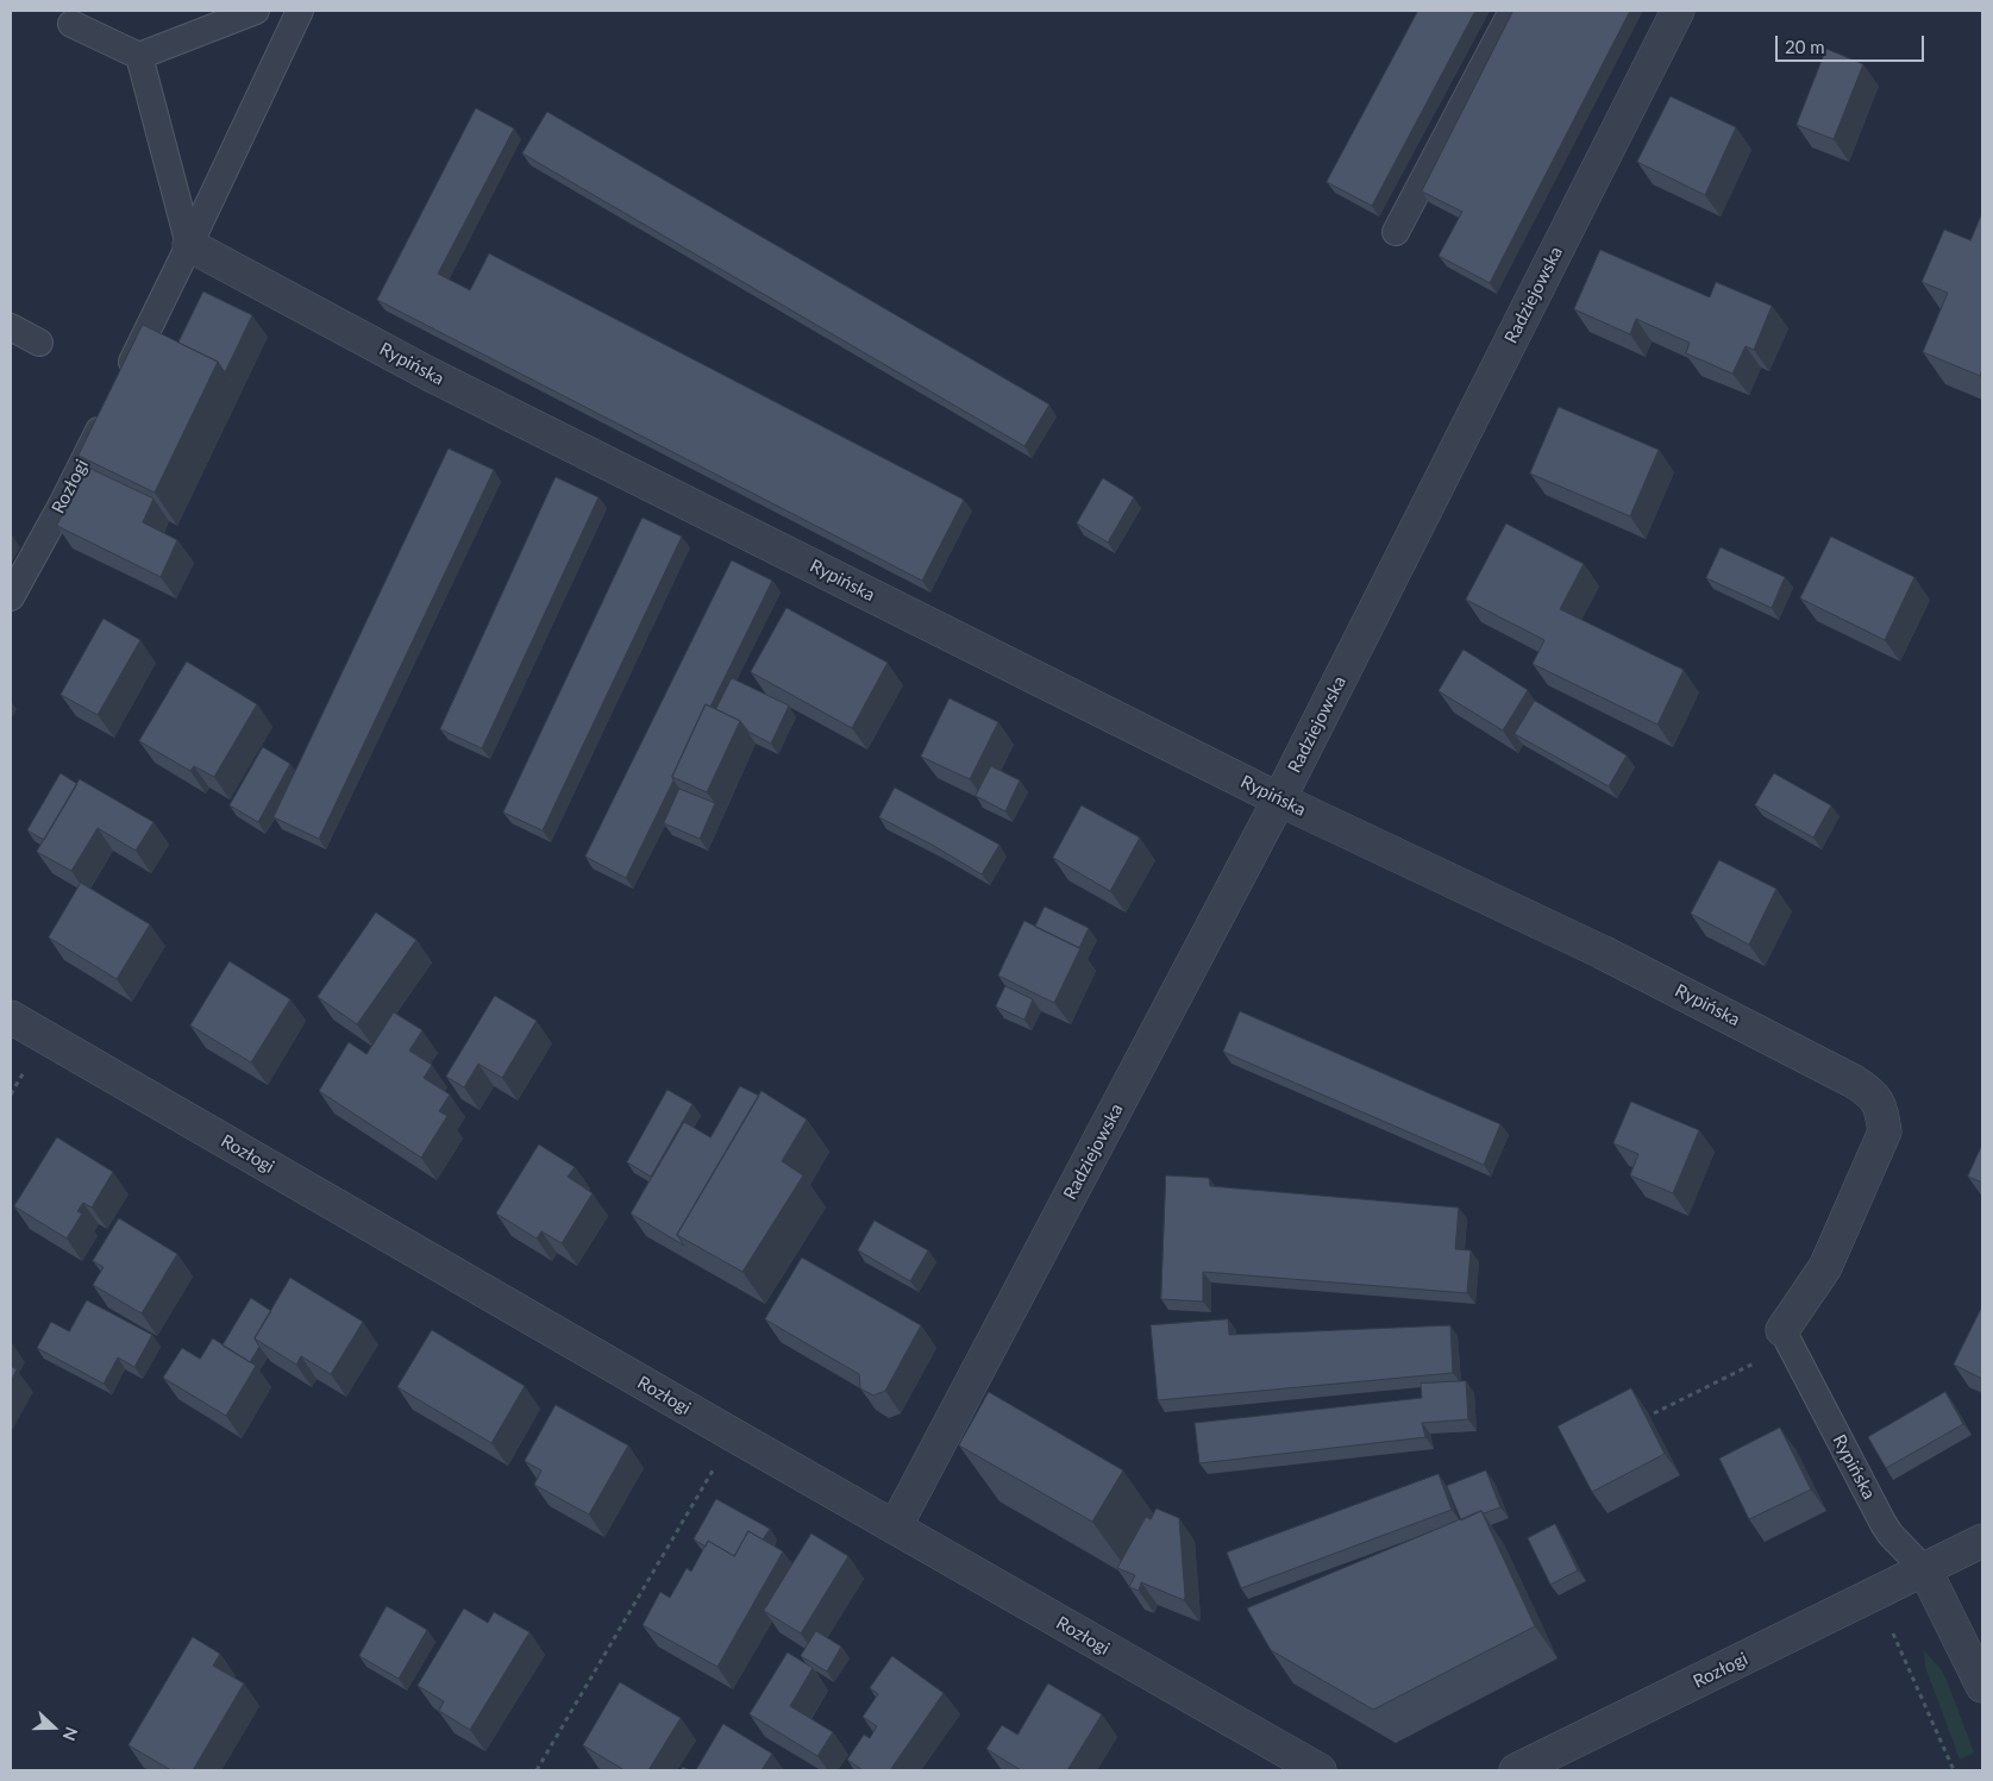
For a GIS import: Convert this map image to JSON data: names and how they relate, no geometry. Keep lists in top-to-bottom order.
{
  "streets": {
    "street": ["Radziejowska", "Rypińska", "Rozłogi"]
  },
  "crossings": [
    ["Radziejowska", "Rypińska"],
    ["Radziejowska", "Rozłogi"],
    ["Rypińska", "Rozłogi"]
  ],
  "scale_bar": "20 m",
  "north": "right"
}
